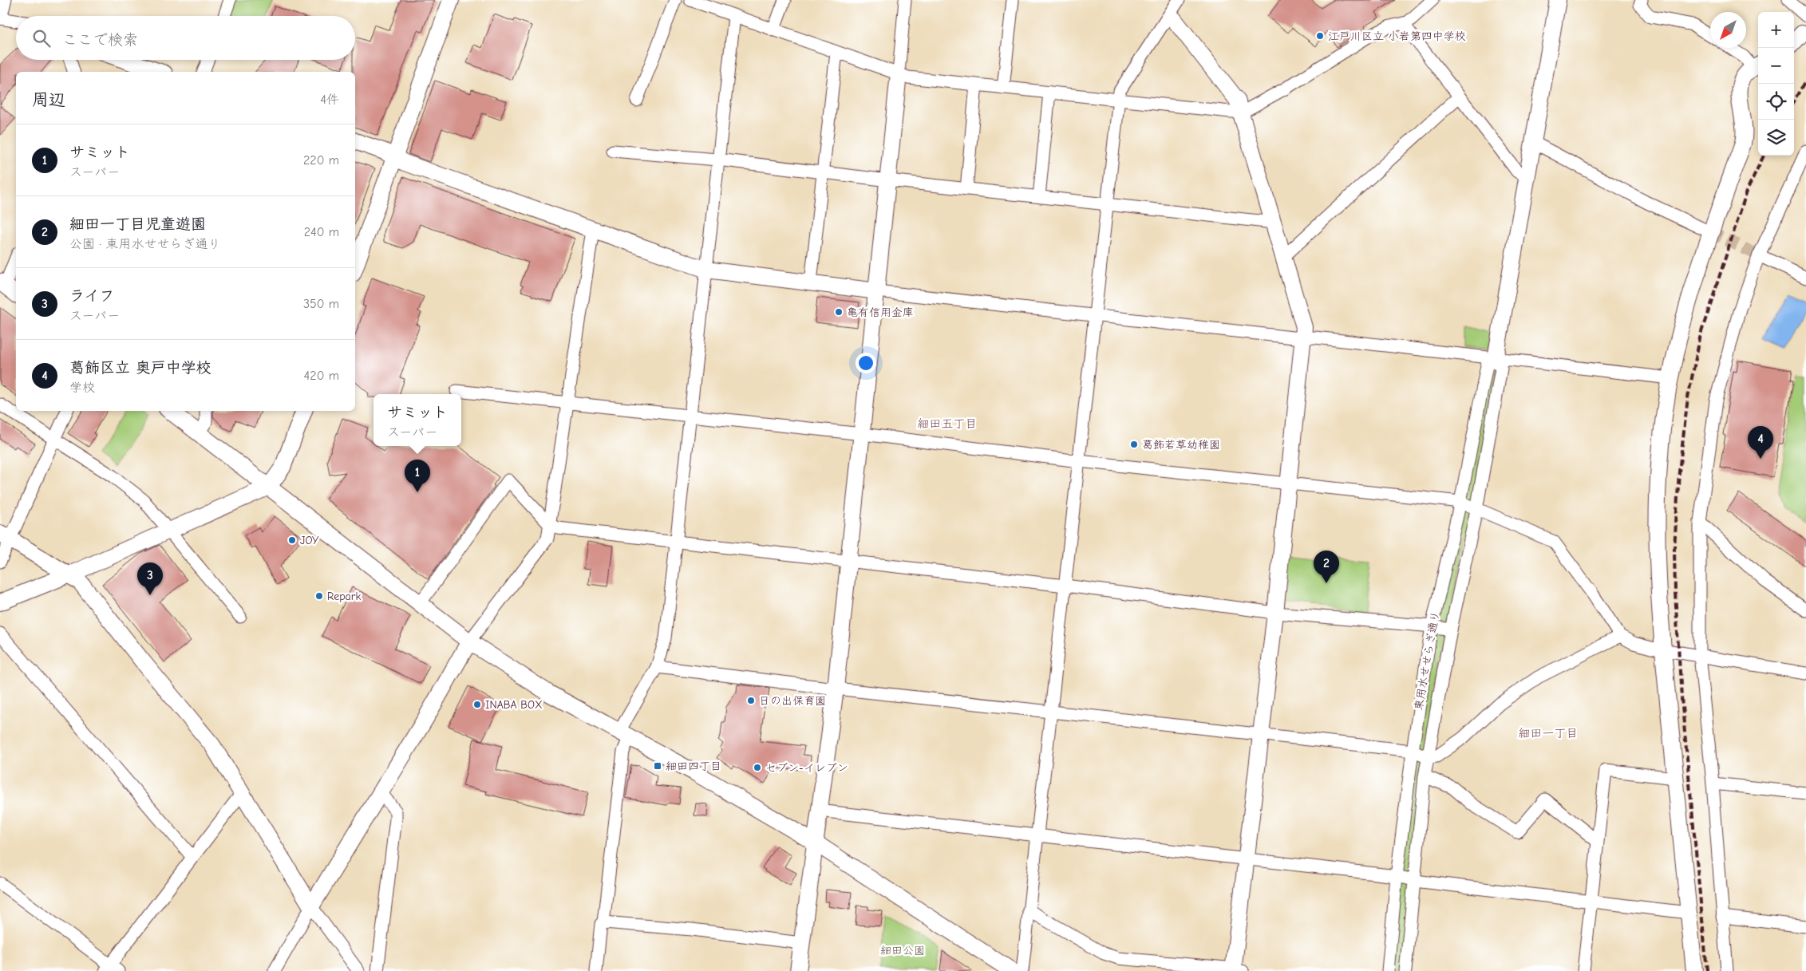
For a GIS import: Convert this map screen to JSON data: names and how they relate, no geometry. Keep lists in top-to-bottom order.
{
  "streets": {
    "street": ["東用水せせらぎ通り"]
  },
  "districts": ["細田五丁目", "細田一丁目"],
  "parks": ["細田公園"],
  "places": {
    "other": [
      "江戸川区立 小岩第四中学校",
      "亀有信用金庫",
      "葛飾若草幼稚園",
      "JOY",
      "Repark",
      "日の出保育園",
      "INABA BOX",
      "セブン-イレブン"
    ],
    "transit": ["細田四丁目"]
  },
  "north": "bottom left",
  "page": {
    "map_buttons": ["+", "−"],
    "search": "ここで検索",
    "heading": ["周辺", "4件"],
    "list": [
      {
        "mark": "1",
        "name": "サミット",
        "note": "スーパー",
        "value": "220 m"
      },
      {
        "mark": "2",
        "name": "細田一丁目児童遊園",
        "note": "公園 · 東用水せせらぎ通り",
        "value": "240 m"
      },
      {
        "mark": "3",
        "name": "ライフ",
        "note": "スーパー",
        "value": "350 m"
      },
      {
        "mark": "4",
        "name": "葛飾区立 奥戸中学校",
        "note": "学校",
        "value": "420 m"
      }
    ],
    "popup": ["サミット", "スーパー"],
    "pins": [
      "4",
      "1",
      "2",
      "3"
    ]
  }
}
